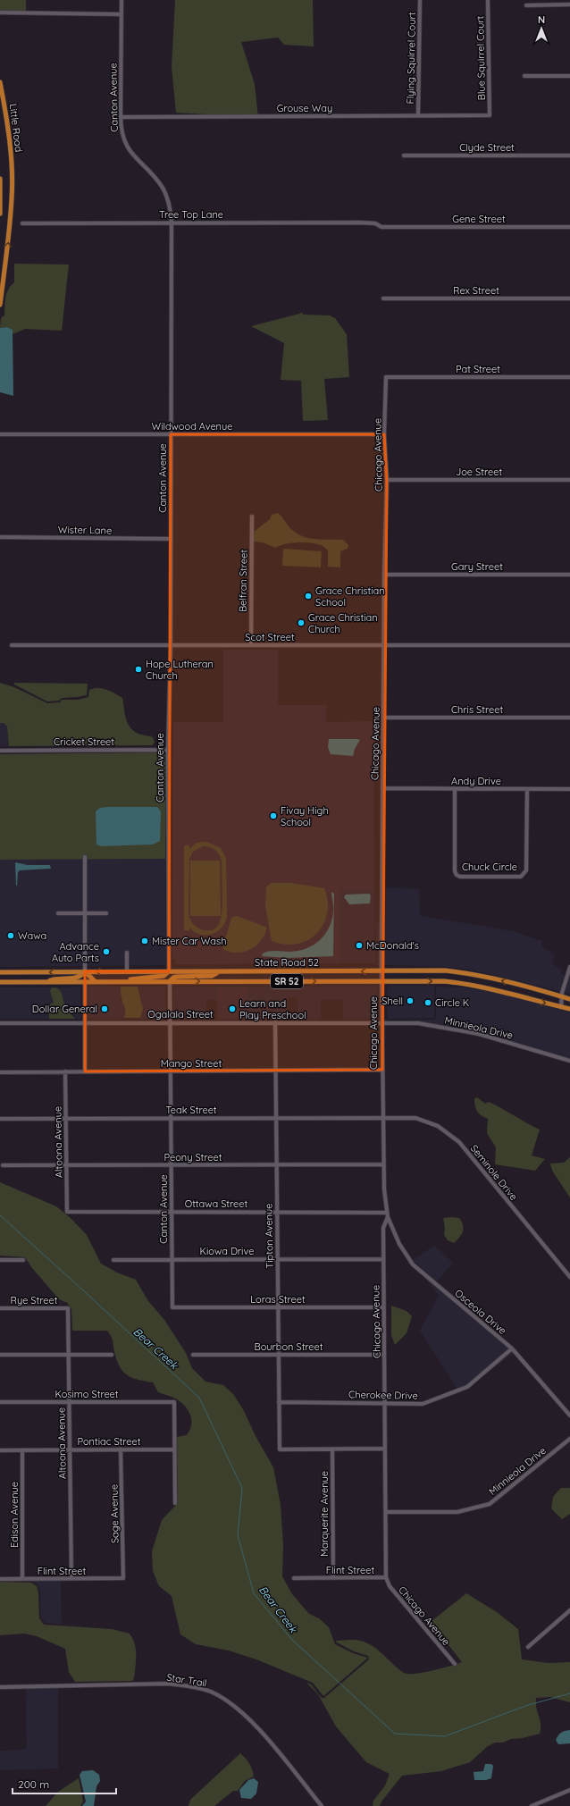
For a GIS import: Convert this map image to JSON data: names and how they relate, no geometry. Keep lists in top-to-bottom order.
{
  "streets": {
    "main road": ["Little Road", "State Road 52", "SR 52"],
    "street": [
      "Flying Squirrel Court",
      "Blue Squirrel Court",
      "Canton Avenue",
      "Grouse Way",
      "Clyde Street",
      "Tree Top Lane",
      "Gene Street",
      "Rex Street",
      "Pat Street",
      "Wildwood Avenue",
      "Chicago Avenue",
      "Joe Street",
      "Wister Lane",
      "Gary Street",
      "Belfran Street",
      "Scot Street",
      "Chris Street",
      "Cricket Street",
      "Andy Drive",
      "Chuck Circle",
      "Ogalala Street",
      "Minnieola Drive",
      "Mango Street",
      "Teak Street",
      "Altoona Avenue",
      "Peony Street",
      "Seminole Drive",
      "Ottawa Street",
      "Tipton Avenue",
      "Kiowa Drive",
      "Loras Street",
      "Rye Street",
      "Osceola Drive",
      "Bourbon Street",
      "Kosimo Street",
      "Cherokee Drive",
      "Pontiac Street",
      "Sage Avenue",
      "Marquerite Avenue",
      "Edison Avenue",
      "Flint Street",
      "Star Trail"
    ]
  },
  "crossings": [
    ["Flying Squirrel Court", "Grouse Way"],
    ["Blue Squirrel Court", "Grouse Way"],
    ["Canton Avenue", "Grouse Way"],
    ["Canton Avenue", "Tree Top Lane"],
    ["Canton Avenue", "Wildwood Avenue"],
    ["Canton Avenue", "Wister Lane"],
    ["Canton Avenue", "Scot Street"],
    ["Canton Avenue", "Cricket Street"],
    ["Canton Avenue", "State Road 52"],
    ["Canton Avenue", "Ogalala Street"],
    ["Canton Avenue", "Mango Street"],
    ["Canton Avenue", "Teak Street"],
    ["Canton Avenue", "Peony Street"],
    ["Canton Avenue", "Ottawa Street"],
    ["Canton Avenue", "Kiowa Drive"],
    ["Canton Avenue", "Loras Street"],
    ["Tree Top Lane", "Gene Street"],
    ["Pat Street", "Chicago Avenue"],
    ["Wildwood Avenue", "Chicago Avenue"],
    ["Chicago Avenue", "Joe Street"],
    ["Chicago Avenue", "Gary Street"],
    ["Chicago Avenue", "Scot Street"],
    ["Chicago Avenue", "Chris Street"],
    ["Chicago Avenue", "Andy Drive"],
    ["Chicago Avenue", "State Road 52"],
    ["Chicago Avenue", "Ogalala Street"],
    ["Chicago Avenue", "Minnieola Drive"],
    ["Chicago Avenue", "Mango Street"],
    ["Chicago Avenue", "Teak Street"],
    ["Chicago Avenue", "Peony Street"],
    ["Chicago Avenue", "Seminole Drive"],
    ["Chicago Avenue", "Ottawa Street"],
    ["Chicago Avenue", "Kiowa Drive"],
    ["Chicago Avenue", "Loras Street"],
    ["Chicago Avenue", "Osceola Drive"],
    ["Chicago Avenue", "Bourbon Street"],
    ["Chicago Avenue", "Cherokee Drive"],
    ["Chicago Avenue", "Flint Street"],
    ["Belfran Street", "Scot Street"],
    ["Andy Drive", "Chuck Circle"],
    ["Ogalala Street", "Minnieola Drive"],
    ["Ogalala Street", "Tipton Avenue"],
    ["Mango Street", "Altoona Avenue"],
    ["Mango Street", "Tipton Avenue"],
    ["Teak Street", "Altoona Avenue"],
    ["Teak Street", "Seminole Drive"],
    ["Teak Street", "Tipton Avenue"],
    ["Altoona Avenue", "Peony Street"],
    ["Altoona Avenue", "Ottawa Street"],
    ["Altoona Avenue", "Rye Street"],
    ["Altoona Avenue", "Kosimo Street"],
    ["Altoona Avenue", "Pontiac Street"],
    ["Altoona Avenue", "Flint Street"],
    ["Peony Street", "Tipton Avenue"],
    ["Ottawa Street", "Tipton Avenue"],
    ["Tipton Avenue", "Kiowa Drive"],
    ["Tipton Avenue", "Loras Street"],
    ["Tipton Avenue", "Bourbon Street"],
    ["Tipton Avenue", "Cherokee Drive"],
    ["Tipton Avenue", "Marquerite Avenue"],
    ["Osceola Drive", "Cherokee Drive"],
    ["Kosimo Street", "Pontiac Street"],
    ["Pontiac Street", "Sage Avenue"],
    ["Pontiac Street", "Edison Avenue"],
    ["Sage Avenue", "Flint Street"],
    ["Marquerite Avenue", "Flint Street"],
    ["Edison Avenue", "Flint Street"]
  ],
  "one_way": ["Little Road"],
  "water": ["Bear Creek"],
  "places": [
    "Grace Christian School",
    "Grace Christian Church",
    "Hope Lutheran Church",
    "Fivay High School",
    "Wawa",
    "Mister Car Wash",
    "McDonald's",
    "Advance Auto Parts",
    "Shell",
    "Circle K",
    "Dollar General",
    "Learn and Play Preschool"
  ],
  "scale_bar": "200 m",
  "north": "top"
}
